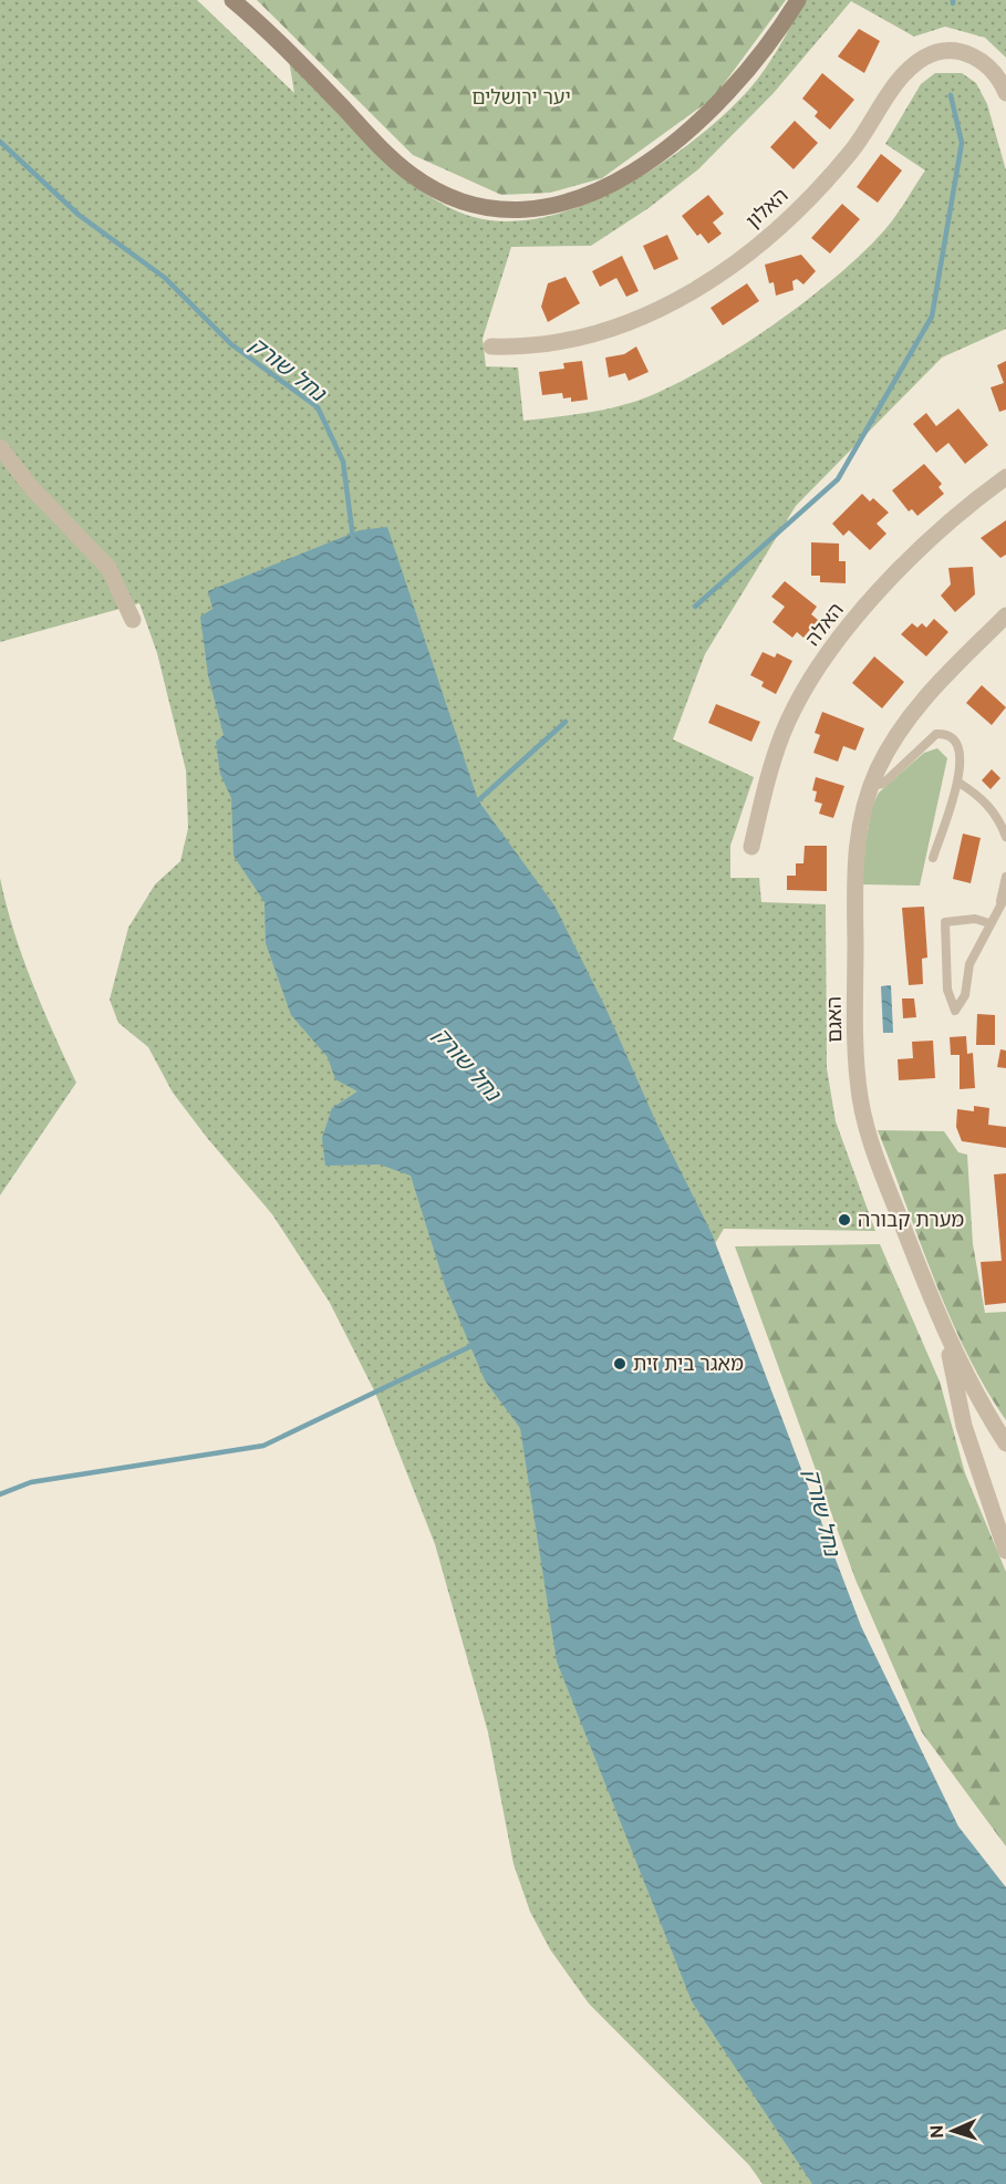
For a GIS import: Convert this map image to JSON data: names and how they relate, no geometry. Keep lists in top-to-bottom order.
{
  "streets": {
    "street": ["האלון", "האלה", "האגם"]
  },
  "water": ["נחל שורק"],
  "parks": ["יער ירושלים"],
  "places": ["מערת קבורה", "מאגר בית זית"],
  "north": "left"
}
